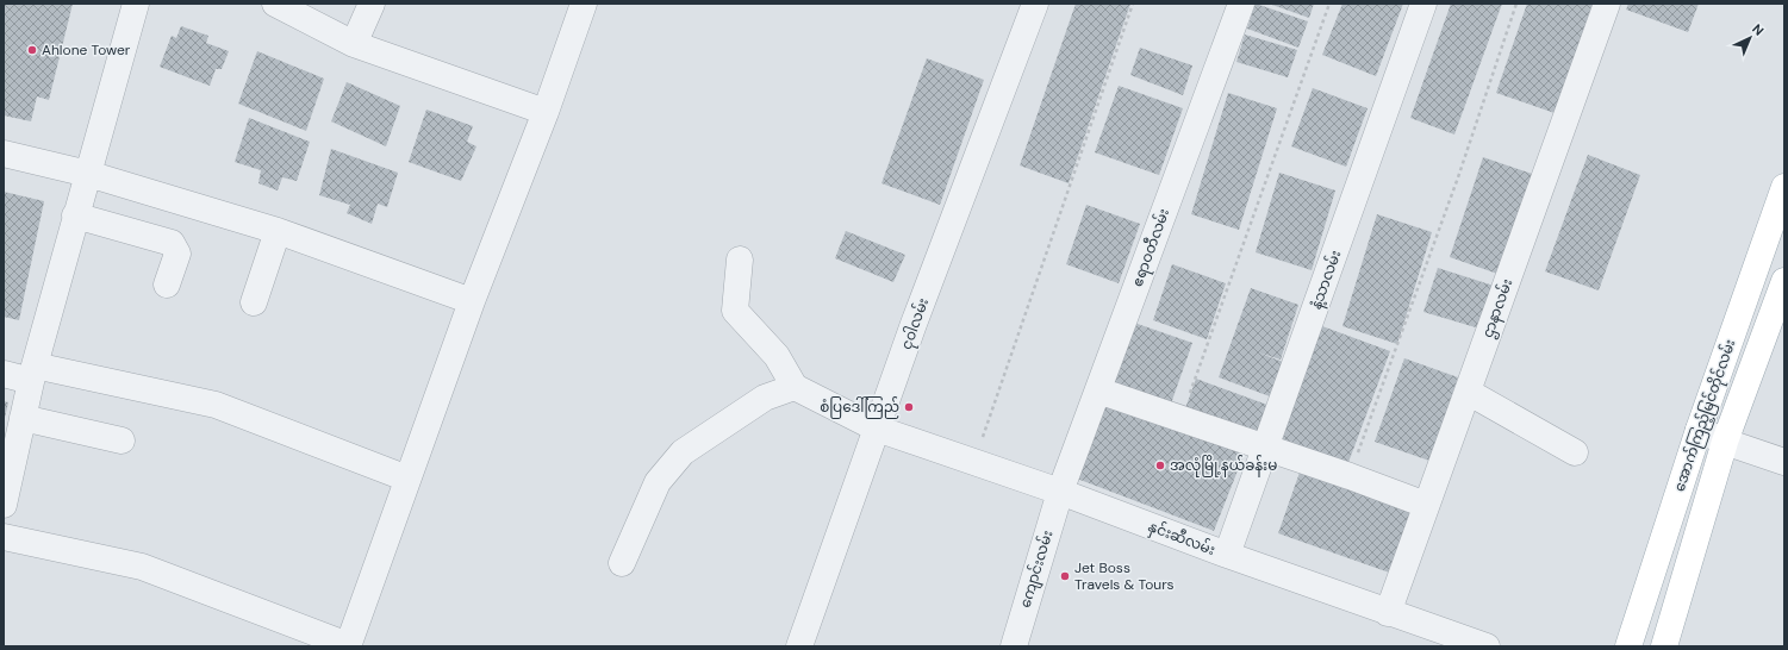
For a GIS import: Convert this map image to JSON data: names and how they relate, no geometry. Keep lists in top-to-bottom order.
{
  "streets": {
    "main road": ["အောက်ကြည့်မြင်တိုင်လမ်း"],
    "street": [
      "ဧရာဝတီလမ်း",
      "နံ့သာလမ်း",
      "ဌာနာလမ်း",
      "ငုဝါလမ်း",
      "နှင်းဆီလမ်း",
      "ကျောင်းလမ်း"
    ]
  },
  "crossings": [
    ["ဧရာဝတီလမ်း", "နှင်းဆီလမ်း"],
    ["ဧရာဝတီလမ်း", "ကျောင်းလမ်း"],
    ["နံ့သာလမ်း", "နှင်းဆီလမ်း"],
    ["ဌာနာလမ်း", "နှင်းဆီလမ်း"],
    ["ငုဝါလမ်း", "နှင်းဆီလမ်း"],
    ["နှင်းဆီလမ်း", "ကျောင်းလမ်း"]
  ],
  "places": [
    "Ahlone Tower",
    "စံပြဒေါ်ကြည်",
    "အလုံမြို့နယ်ခန်းမ",
    "Jet Boss Travels & Tours"
  ],
  "north": "top right"
}
